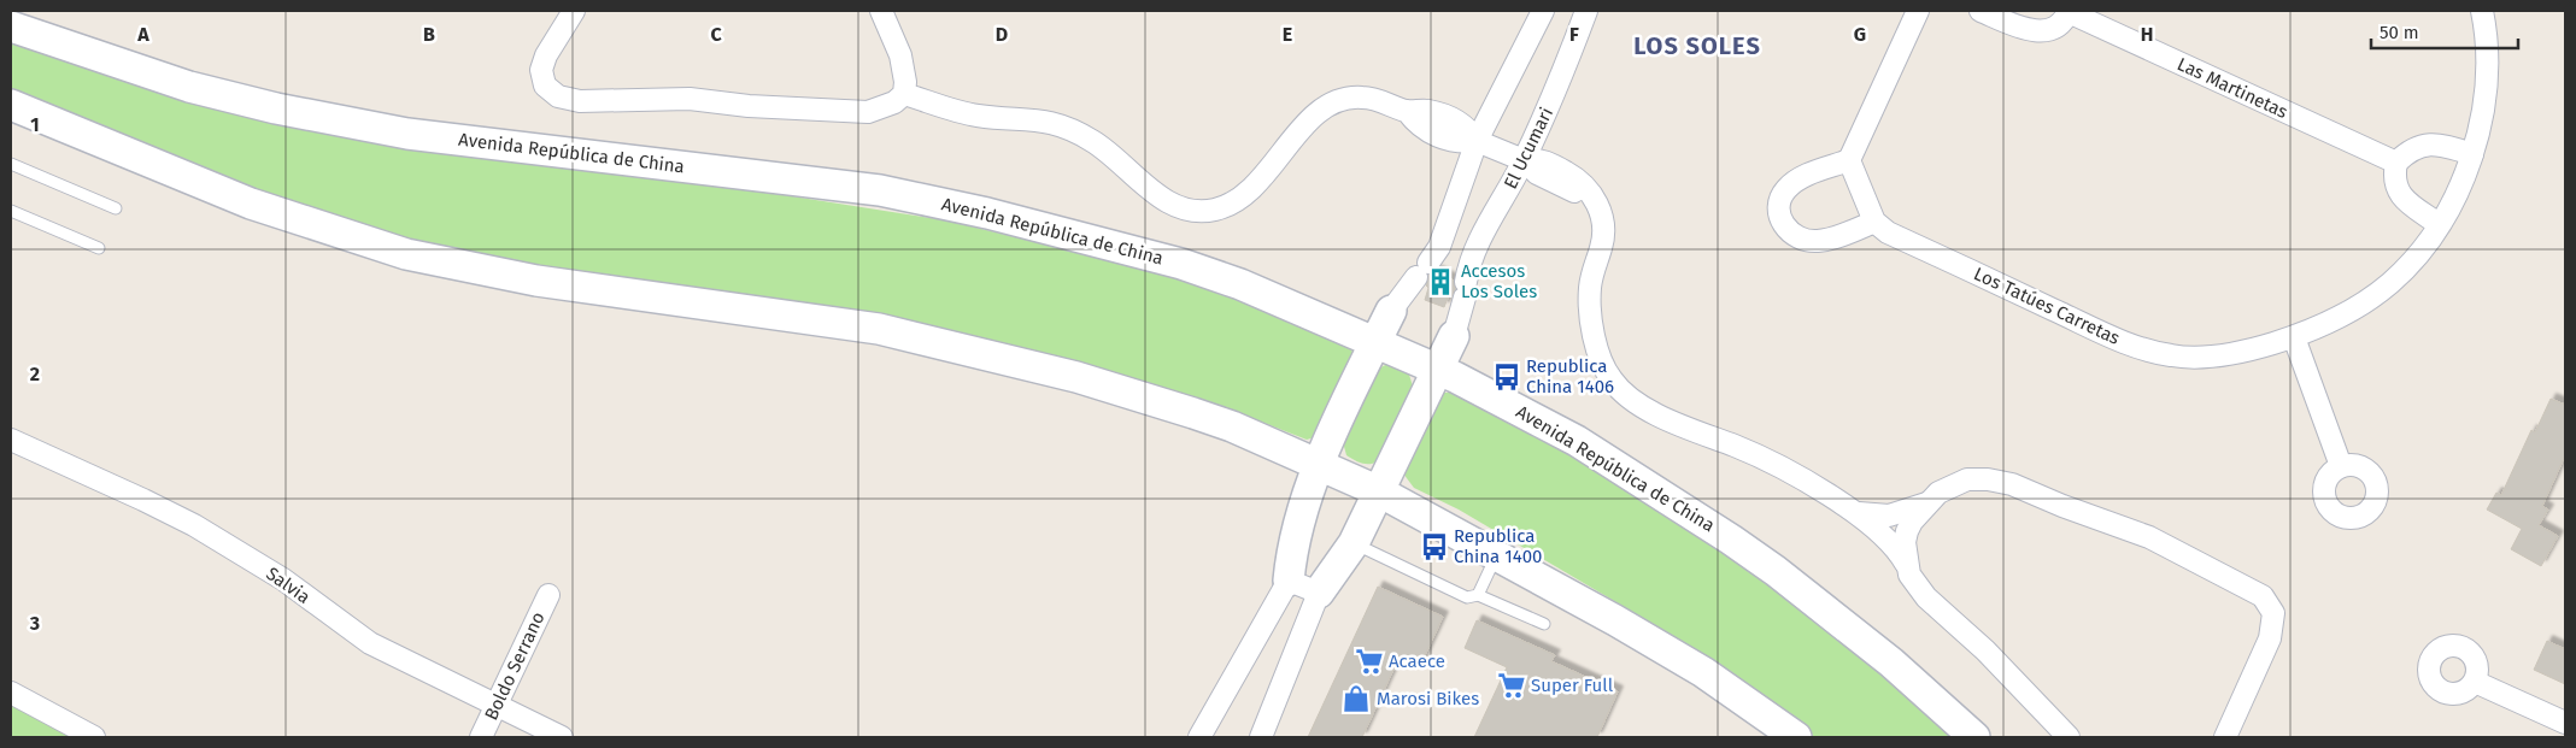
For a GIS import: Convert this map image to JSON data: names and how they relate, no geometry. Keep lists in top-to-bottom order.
{
  "streets": {
    "main road": ["Avenida República de China"],
    "street": [
      "Las Martinetas",
      "El Ucumari",
      "Los Tatúes Carretas",
      "Salvia",
      "Boldo Serrano"
    ]
  },
  "crossings": [
    ["Salvia", "Boldo Serrano"]
  ],
  "districts": ["LOS SOLES"],
  "places": {
    "building": ["Accesos Los Soles"],
    "bus stop": ["Republica China 1406", "Republica China 1400"],
    "supermarket": ["Acaece", "Super Full"],
    "shop": ["Marosi Bikes"]
  },
  "scale_bar": "50 m",
  "grid": {
    "columns": [
      "A",
      "B",
      "C",
      "D",
      "E",
      "F",
      "G",
      "H"
    ],
    "rows": ["1", "2", "3"]
  }
}
